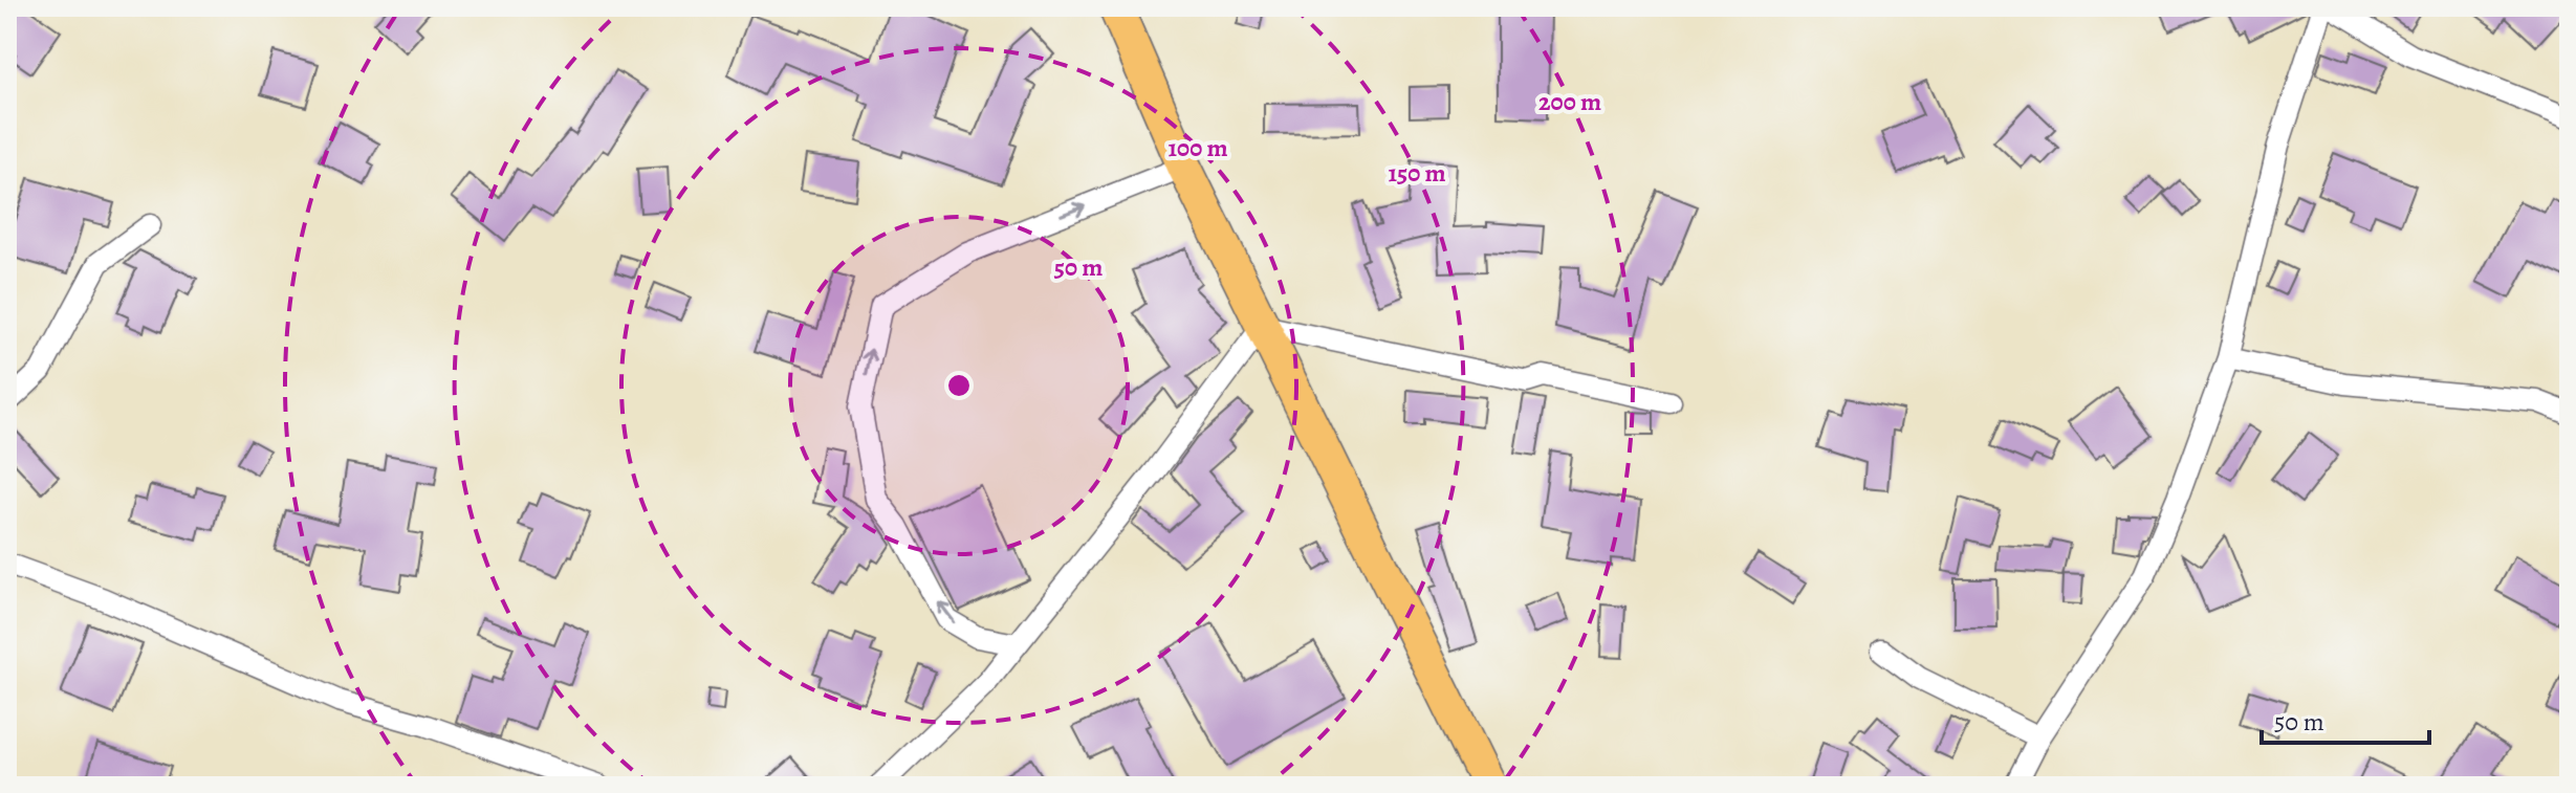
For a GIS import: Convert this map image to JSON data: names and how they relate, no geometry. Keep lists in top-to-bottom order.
{
  "scale_bar": "50 m",
  "rings": [
    "200 m",
    "100 m",
    "150 m",
    "50 m"
  ]
}
